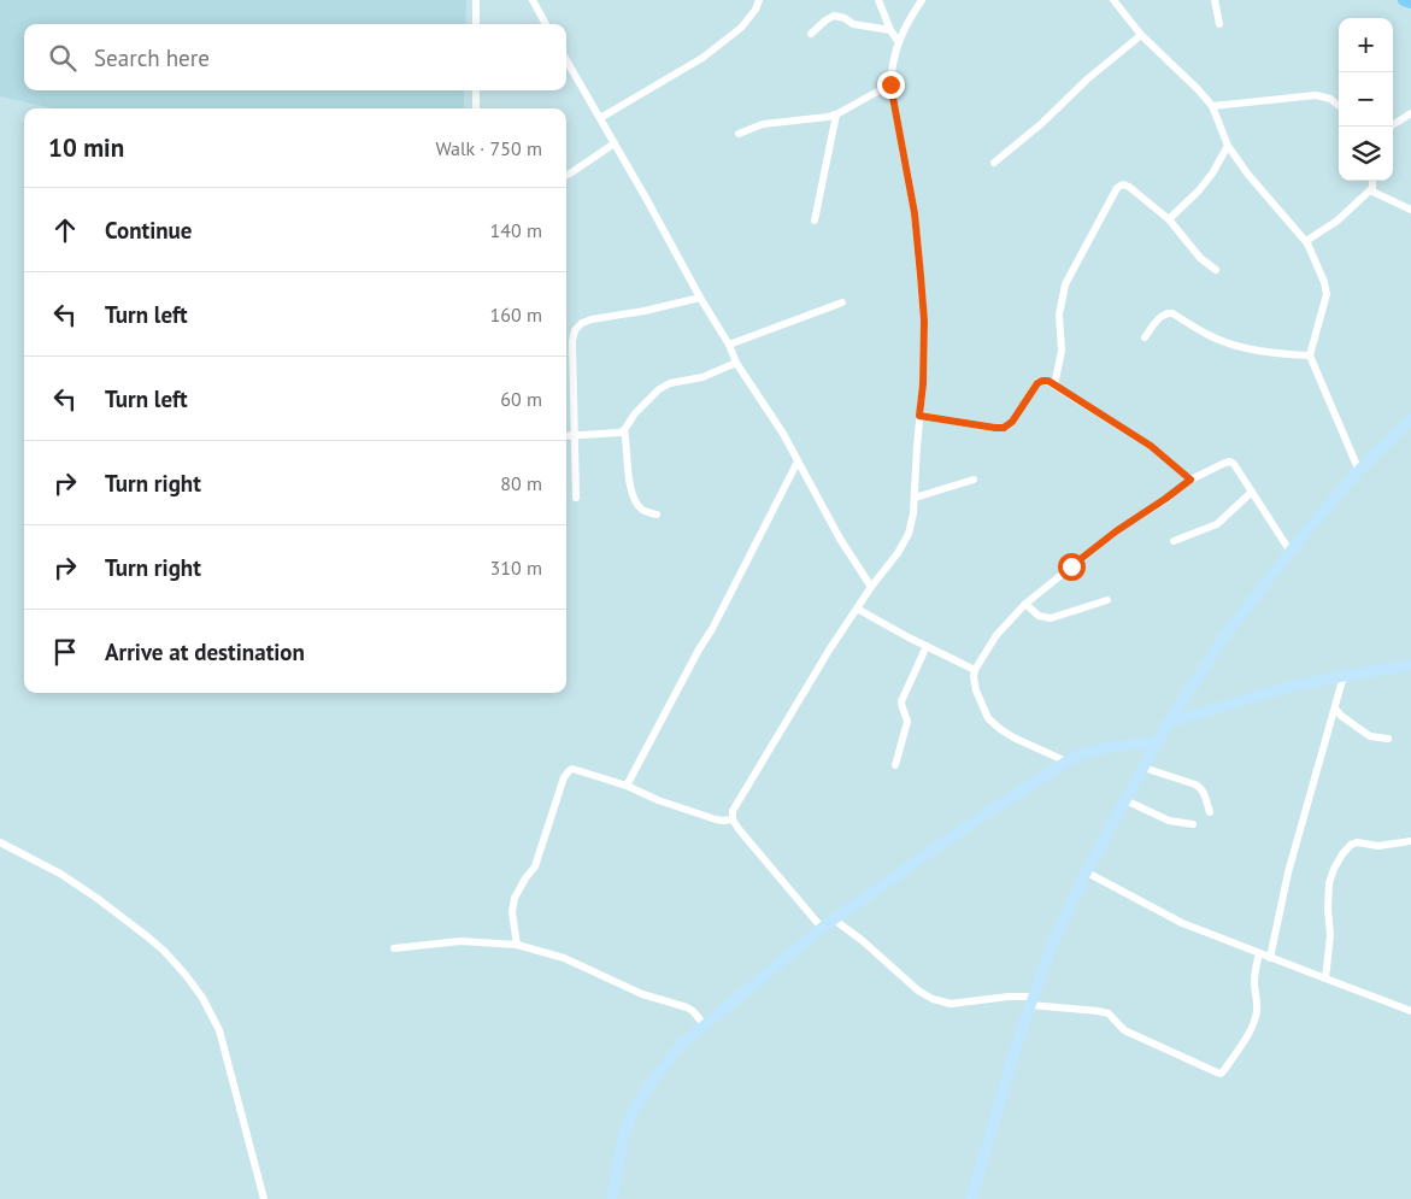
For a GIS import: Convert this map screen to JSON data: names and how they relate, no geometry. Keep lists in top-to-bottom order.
{
  "page": {
    "map_buttons": ["+", "−"],
    "search": "Search here",
    "heading": ["10 min", "Walk · 750 m"],
    "list": [
      ["Continue", "140 m"],
      ["Turn left", "160 m"],
      ["Turn left", "60 m"],
      ["Turn right", "80 m"],
      ["Turn right", "310 m"],
      "Arrive at destination"
    ]
  }
}
